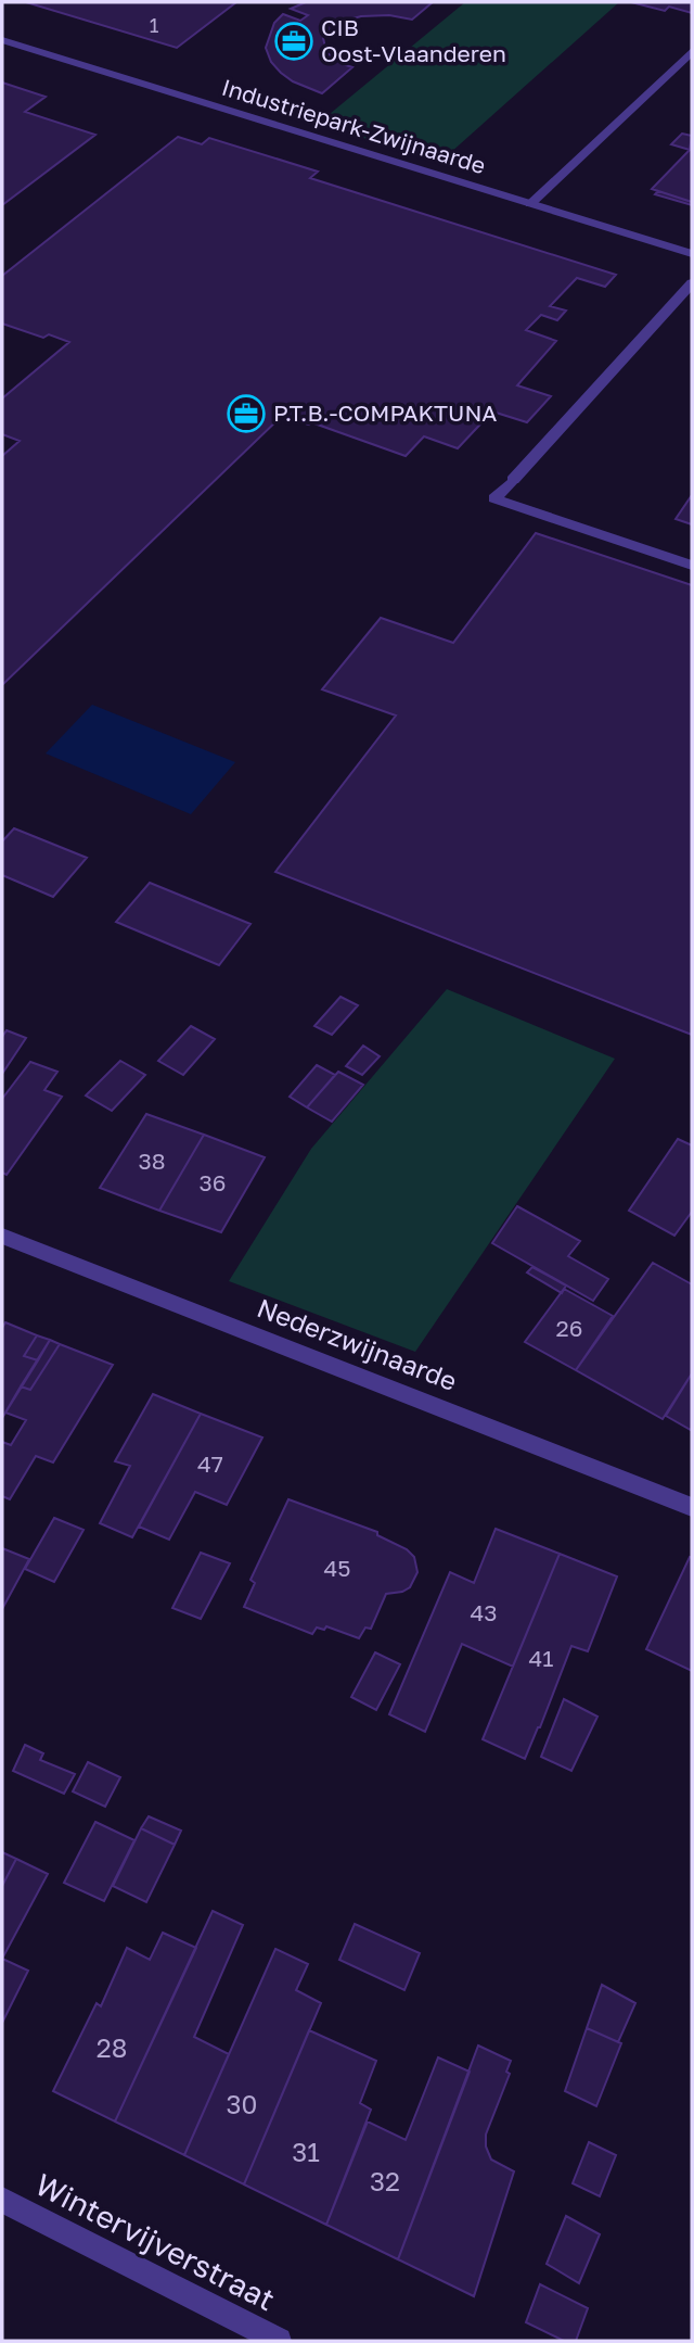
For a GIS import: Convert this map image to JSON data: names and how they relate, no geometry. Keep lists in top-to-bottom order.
{
  "streets": {
    "street": ["Industriepark-Zwijnaarde", "Nederzwijnaarde", "Wintervijverstraat"]
  },
  "places": {
    "office": ["CIB Oost-Vlaanderen", "P.T.B.-COMPAKTUNA"]
  },
  "house_numbers": [
    "1",
    "38",
    "36",
    "26",
    "47",
    "45",
    "43",
    "41",
    "28",
    "30",
    "31",
    "32"
  ]
}
